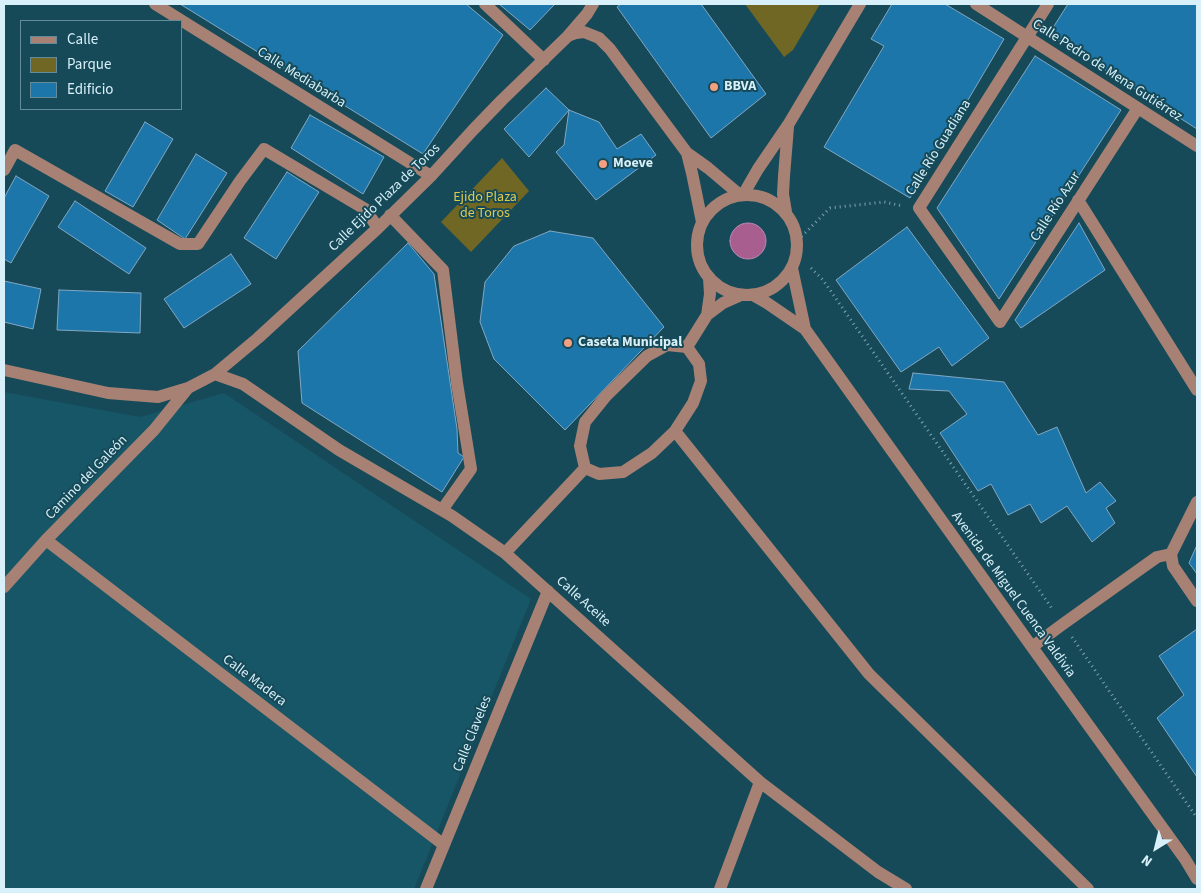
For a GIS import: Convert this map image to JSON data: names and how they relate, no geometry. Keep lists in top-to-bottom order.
{
  "streets": {
    "street": [
      "Calle Pedro de Mena Gutiérrez",
      "Calle Mediabarba",
      "Calle Río Guadiana",
      "Calle Ejido Plaza de Toros",
      "Calle Río Azur",
      "Camino del Galeón",
      "Avenida de Miguel Cuenca Valdivia",
      "Calle Aceite",
      "Calle Madera",
      "Calle Claveles"
    ]
  },
  "crossings": [
    ["Calle Pedro de Mena Gutiérrez", "Calle Río Guadiana"],
    ["Calle Pedro de Mena Gutiérrez", "Calle Río Azur"],
    ["Calle Mediabarba", "Calle Ejido Plaza de Toros"],
    ["Calle Río Guadiana", "Calle Río Azur"],
    ["Calle Ejido Plaza de Toros", "Camino del Galeón"],
    ["Calle Ejido Plaza de Toros", "Calle Aceite"],
    ["Camino del Galeón", "Calle Madera"],
    ["Calle Aceite", "Calle Claveles"],
    ["Calle Madera", "Calle Claveles"]
  ],
  "parks": ["Ejido Plaza de Toros"],
  "places": ["BBVA", "Moeve", "Caseta Municipal"],
  "legend": ["Calle", "Parque", "Edificio"],
  "north": "bottom left"
}
